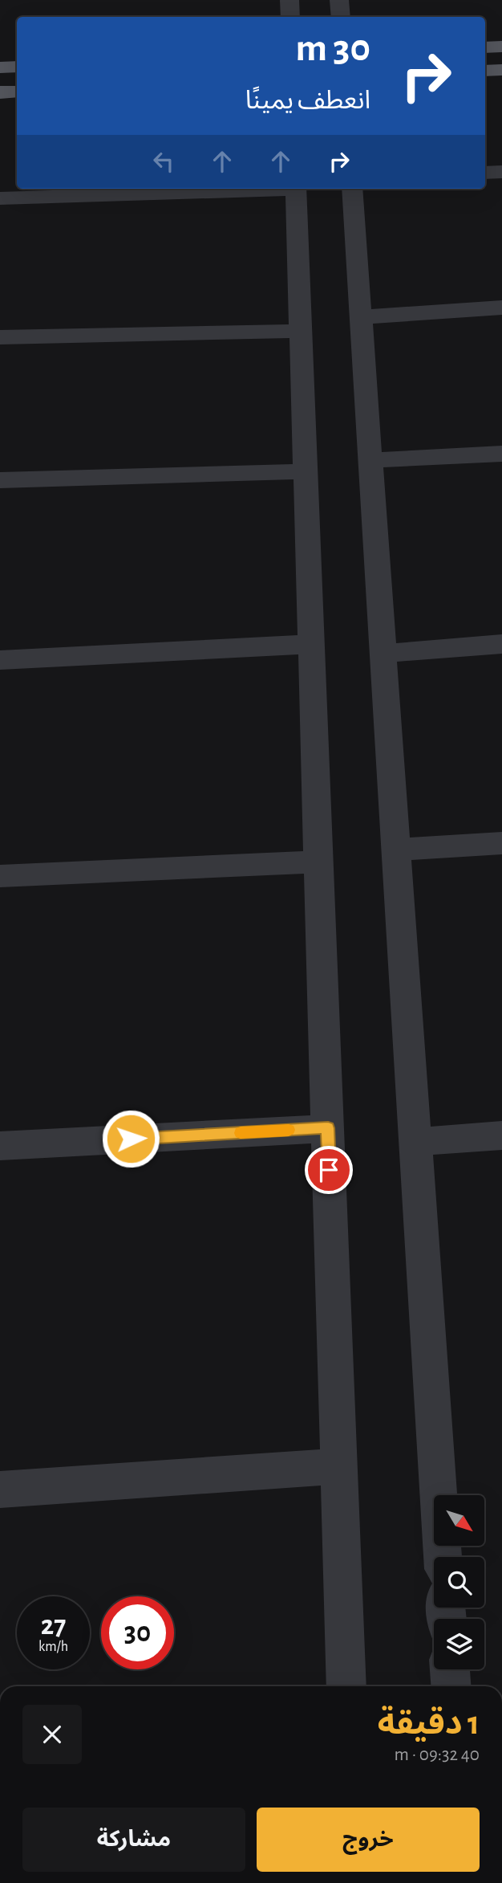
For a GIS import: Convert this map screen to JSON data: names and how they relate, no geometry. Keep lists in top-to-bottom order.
{
  "north": "bottom right",
  "page": {
    "turn": ["30 m", "انعطف يمينًا"],
    "speed": "27 km/h",
    "limit": "30",
    "heading": ["1 دقيقة", "40 m · 09:32"],
    "buttons": ["خروج", "مشاركة"]
  }
}
